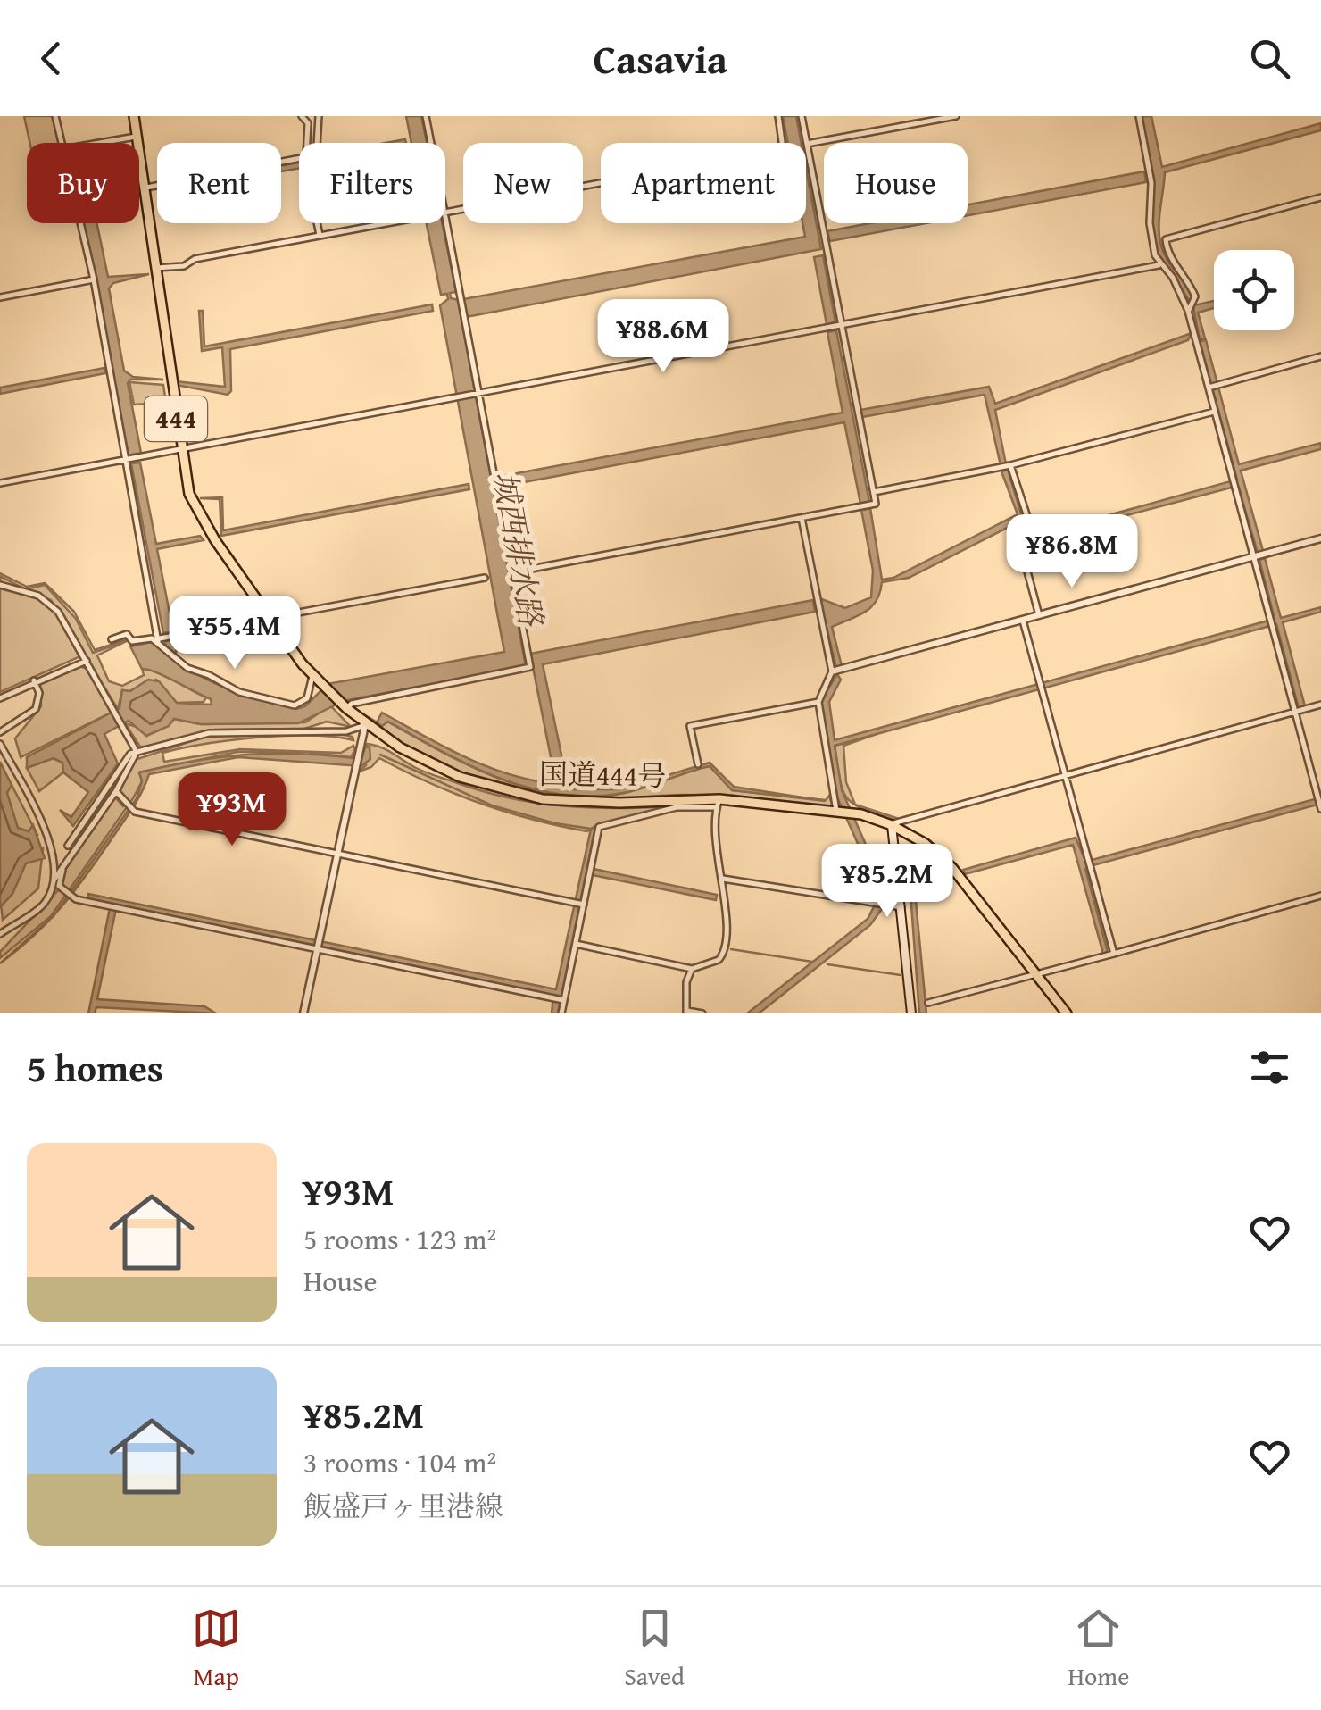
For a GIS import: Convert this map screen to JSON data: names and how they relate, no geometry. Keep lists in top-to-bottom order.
{
  "streets": {
    "highway": ["444", "国道444号"]
  },
  "water": ["城西排水路"],
  "page": {
    "header": "Casavia",
    "chip": [
      "Buy",
      "Rent",
      "Filters",
      "New",
      "Apartment",
      "House"
    ],
    "price": [
      "¥88.6M",
      "¥86.8M",
      "¥55.4M",
      "¥93M",
      "¥85.2M"
    ],
    "heading": "5 homes",
    "list": [
      {
        "name": "¥93M",
        "note": "5 rooms · 123 m² · House"
      },
      {
        "name": "¥85.2M",
        "note": "3 rooms · 104 m² · 飯盛戸ヶ里港線"
      }
    ],
    "tabs": ["Map", "Saved", "Home"]
  }
}
